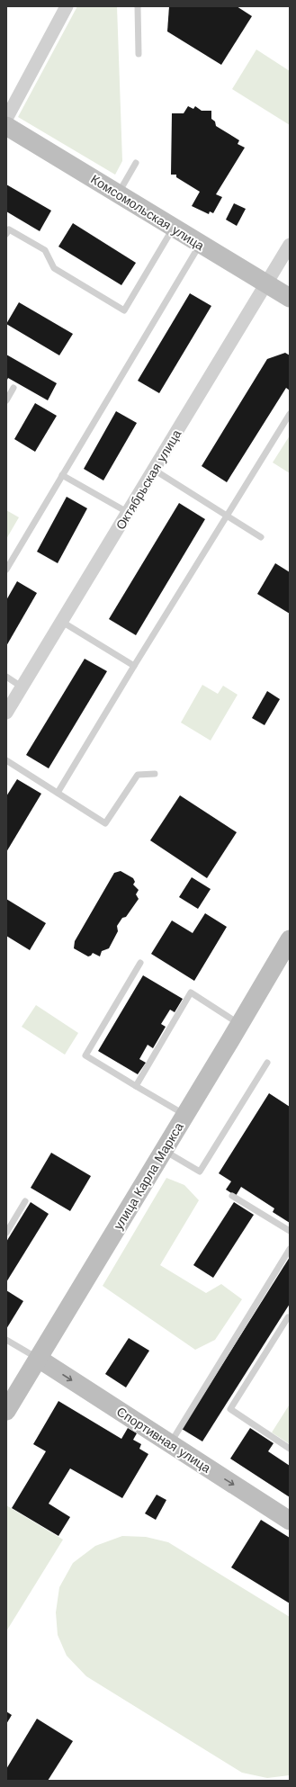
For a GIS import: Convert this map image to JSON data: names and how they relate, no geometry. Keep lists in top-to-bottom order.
{
  "streets": {
    "street": [
      "Комсомольская улица",
      "Октябрьская улица",
      "улица Карла Маркса",
      "Спортивная улица"
    ]
  },
  "crossings": [
    ["Комсомольская улица", "Октябрьская улица"],
    ["улица Карла Маркса", "Спортивная улица"]
  ],
  "one_way": ["Спортивная улица"]
}
